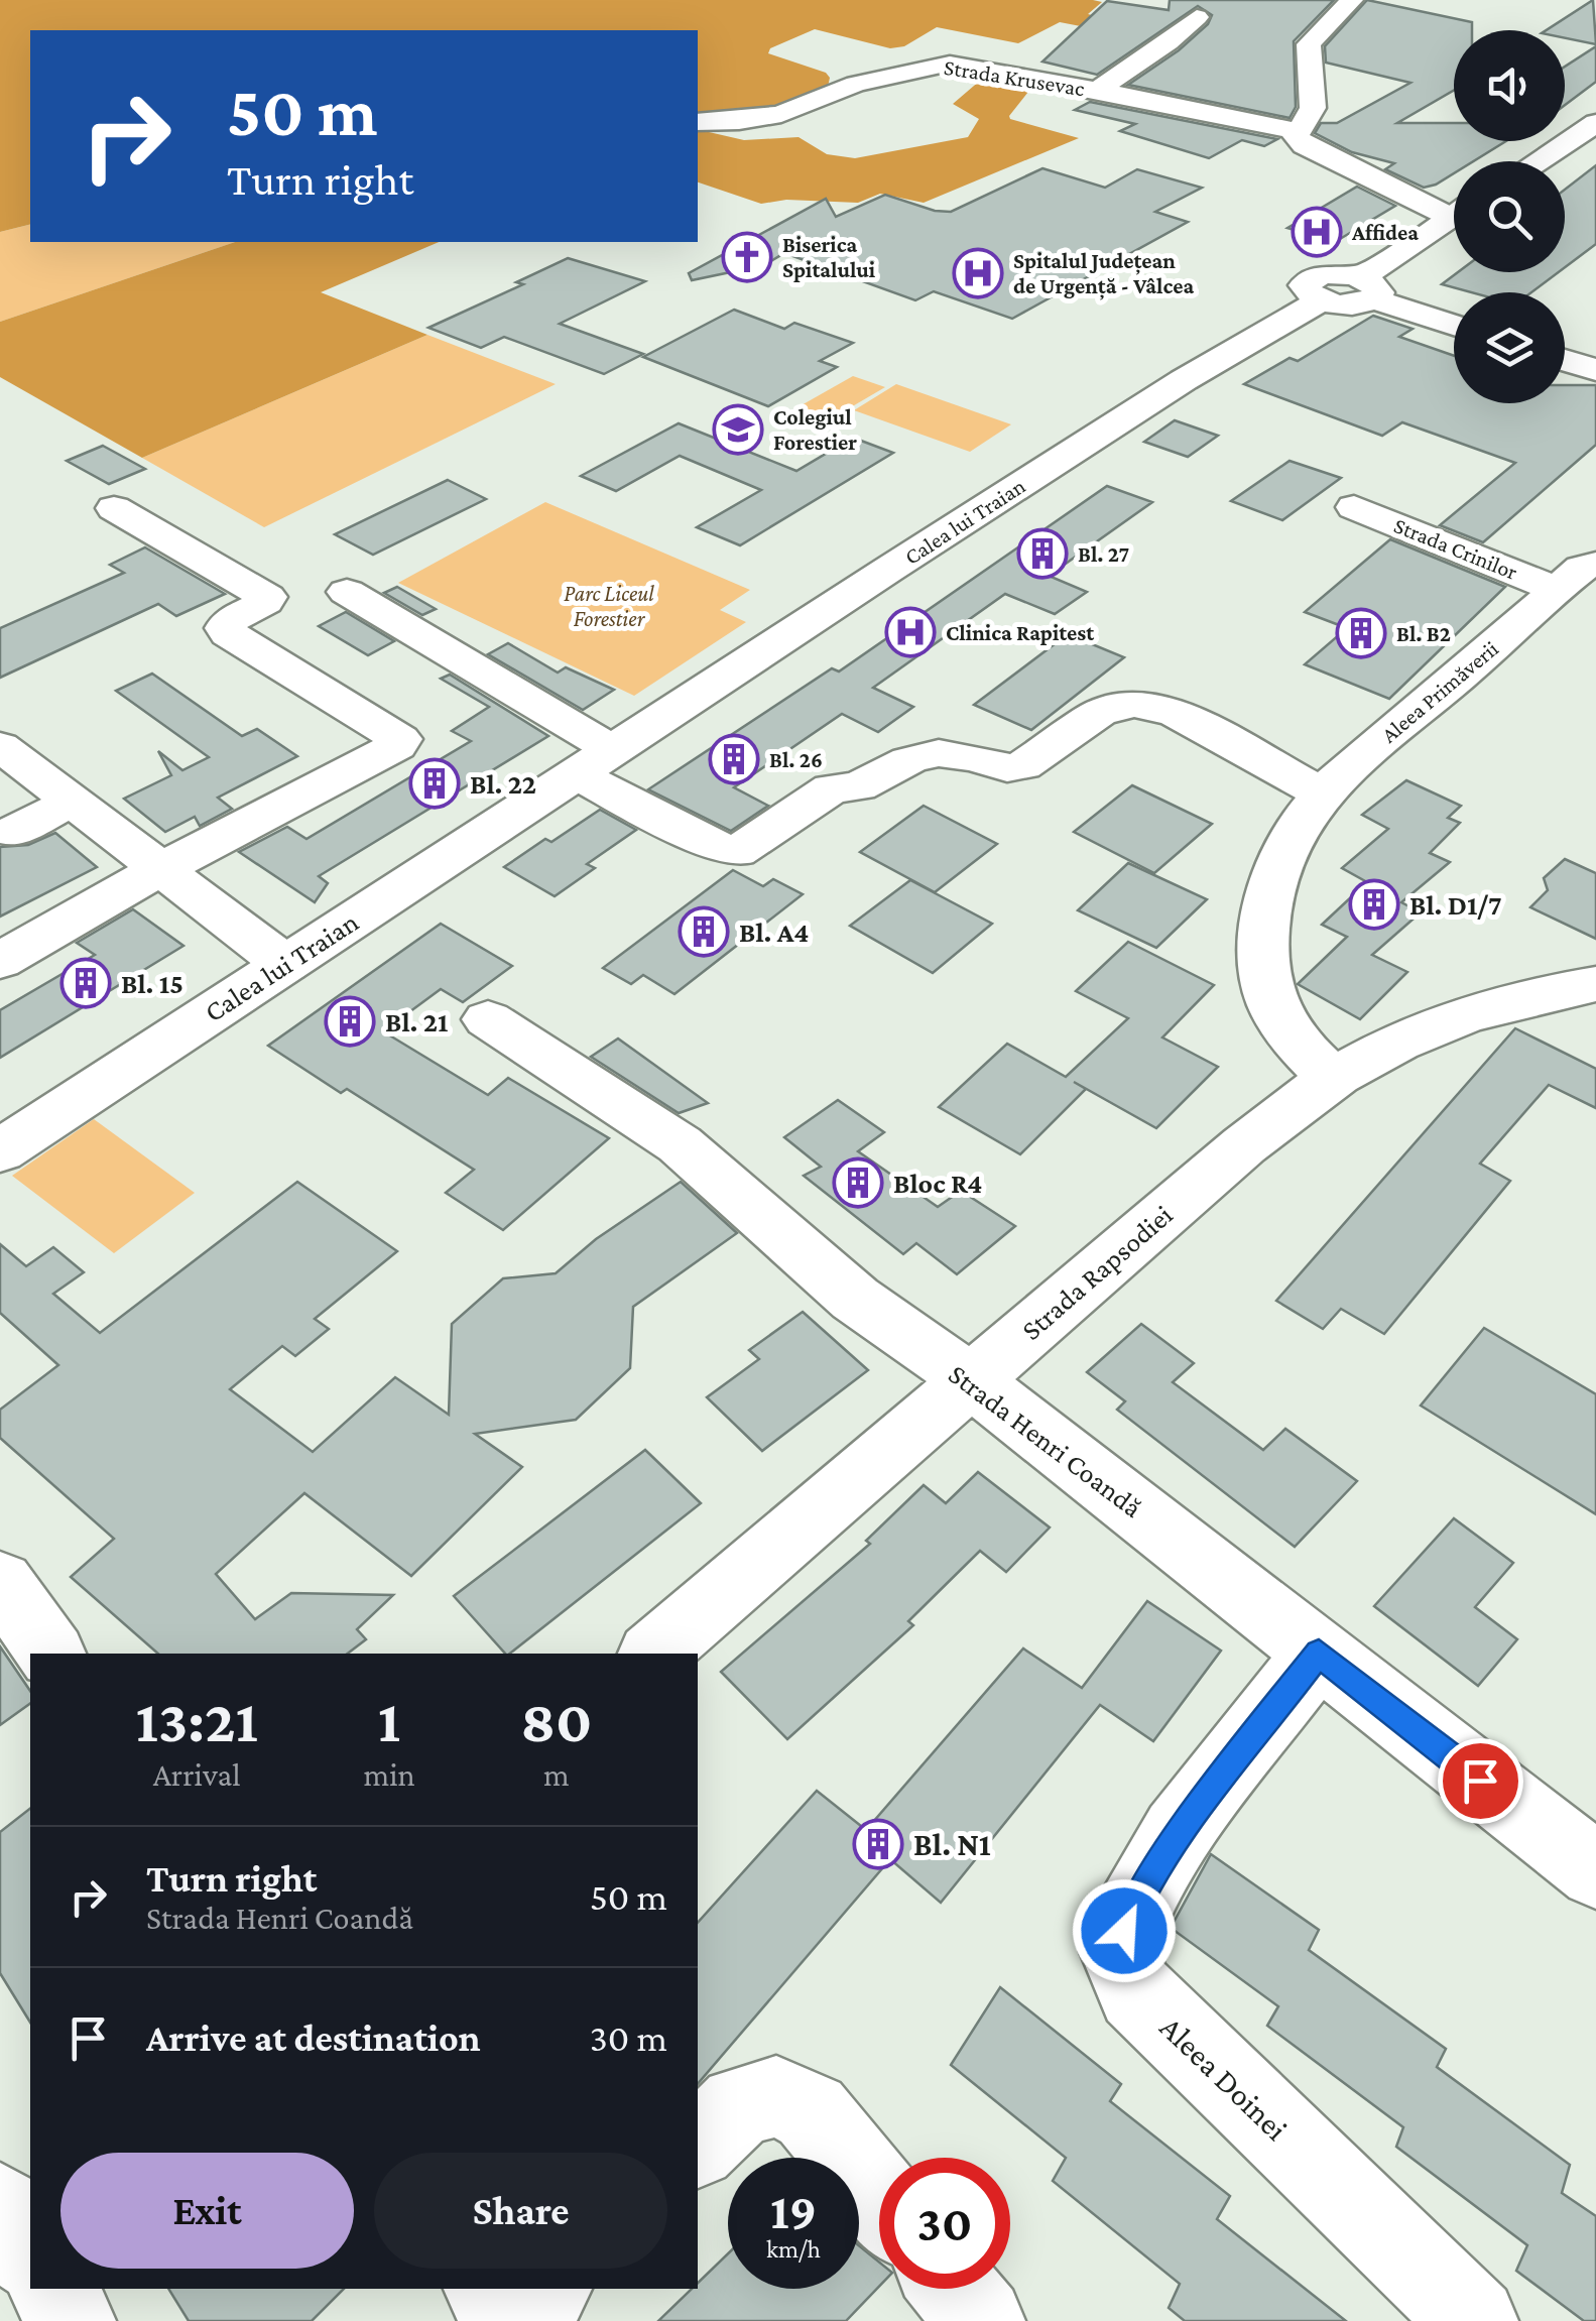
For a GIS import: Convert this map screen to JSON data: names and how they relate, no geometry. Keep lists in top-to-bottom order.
{
  "streets": {
    "street": [
      "Strada Krusevac",
      "Calea lui Traian",
      "Strada Crinilor",
      "Aleea Primăverii",
      "Strada Rapsodiei",
      "Strada Henri Coandă",
      "Aleea Doinei"
    ]
  },
  "crossings": [
    ["Strada Crinilor", "Aleea Primăverii"],
    ["Aleea Primăverii", "Strada Rapsodiei"],
    ["Strada Rapsodiei", "Strada Henri Coandă"],
    ["Strada Henri Coandă", "Aleea Doinei"]
  ],
  "parks": ["Parc Liceul Forestier"],
  "places": {
    "hospital": ["Affidea", "Spitalul Județean de Urgență - Vâlcea", "Clinica Rapitest"],
    "church": ["Biserica Spitalului"],
    "school or university": ["Colegiul Forestier"],
    "building": [
      "Bl. 27",
      "Bl. B2",
      "Bl. 26",
      "Bl. 22",
      "Bl. D1/7",
      "Bl. A4",
      "Bl. 15",
      "Bl. 21",
      "Bloc R4",
      "Bl. N1"
    ]
  },
  "page": {
    "turn": ["50 m", "Turn right"],
    "eta": [
      "13:21",
      "Arrival",
      "1",
      "min",
      "80",
      "m"
    ],
    "list": [
      {
        "name": "Turn right",
        "note": "Strada Henri Coandă",
        "value": "50 m"
      },
      {
        "name": "Arrive at destination",
        "value": "30 m"
      }
    ],
    "buttons": ["Exit", "Share"],
    "speed": "19 km/h",
    "limit": "30"
  }
}
